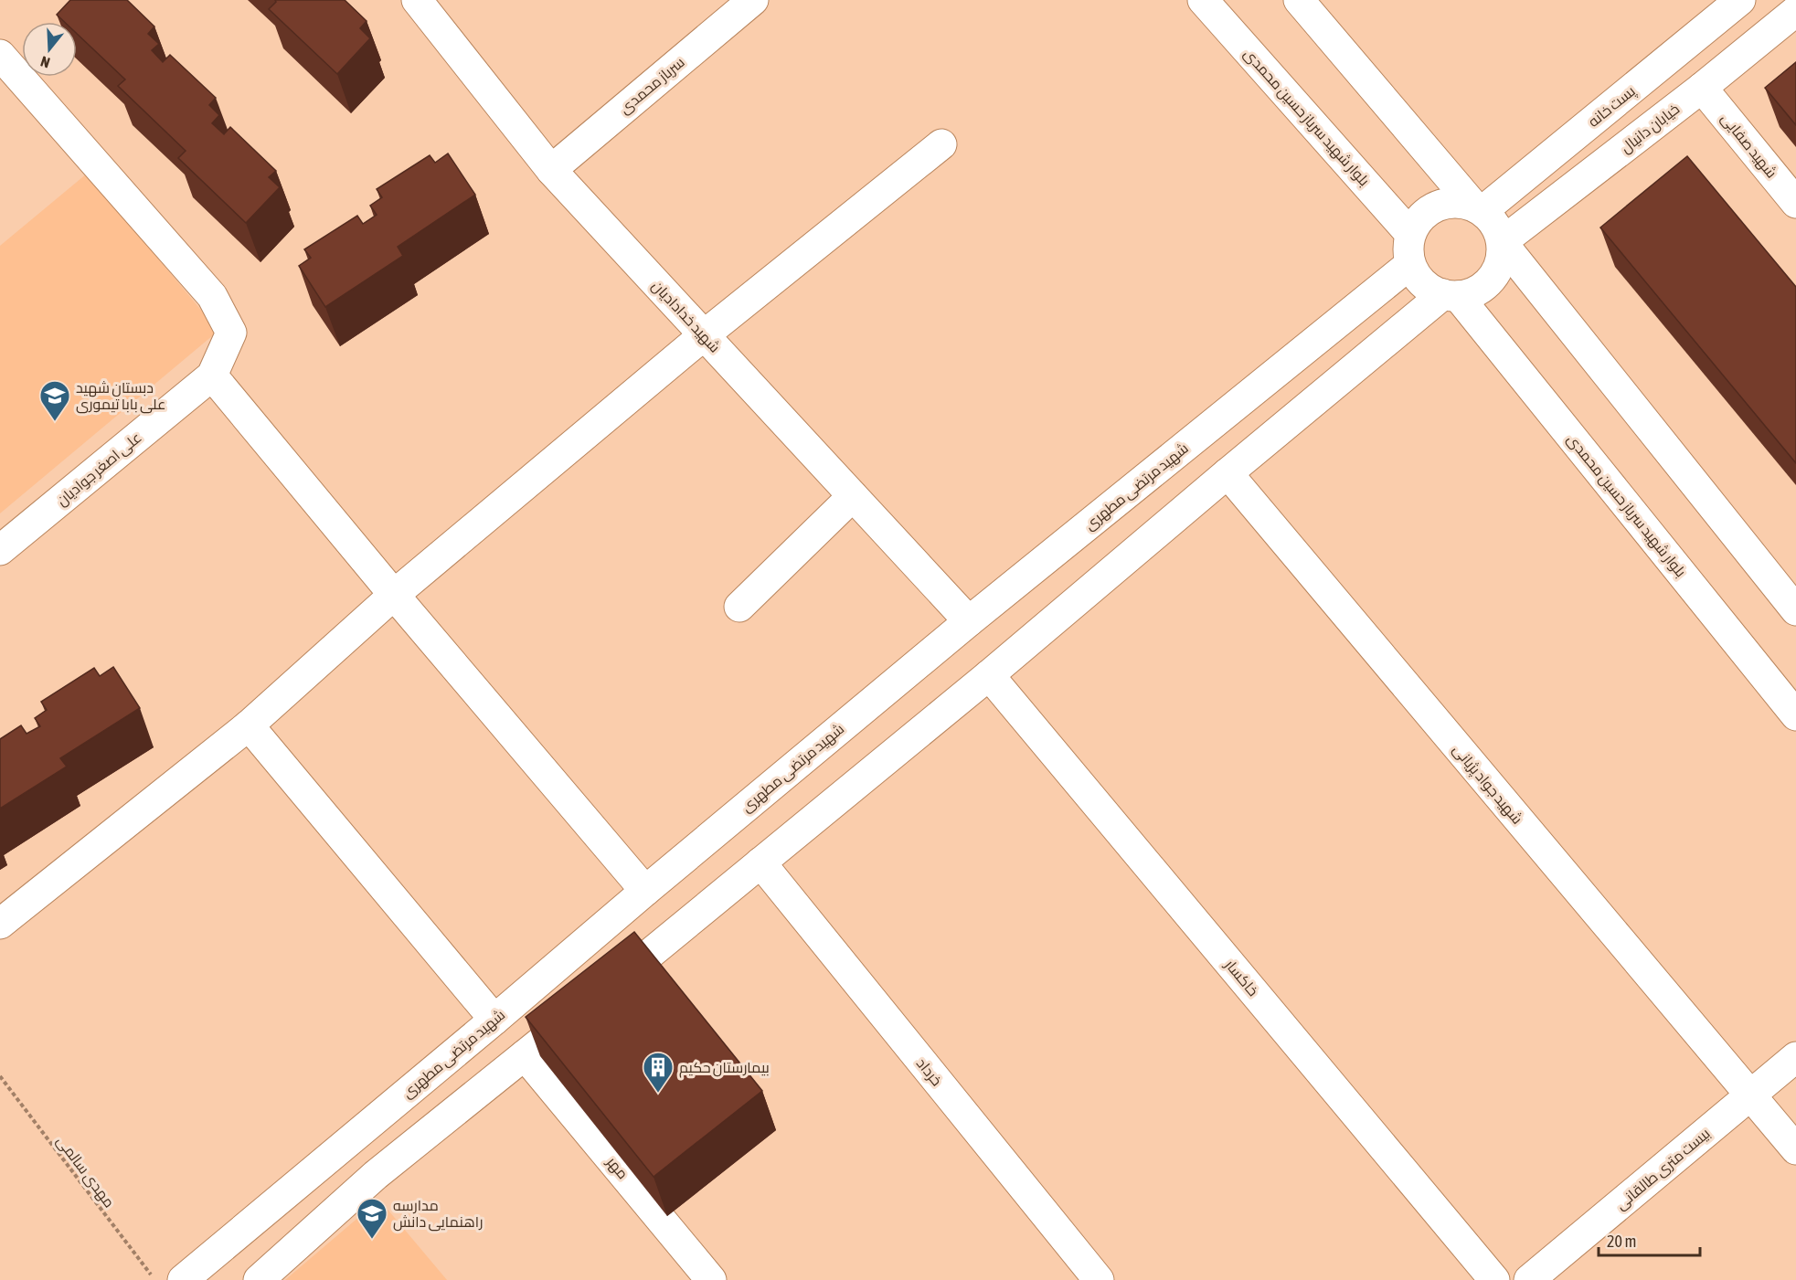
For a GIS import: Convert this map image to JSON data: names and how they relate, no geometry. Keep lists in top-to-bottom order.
{
  "streets": {
    "street": [
      "سرباز محمدی",
      "پست خانه",
      "بلوار شهید سرباز حسین محمدی",
      "خیابان دانیال",
      "شهید صفایی",
      "شهید خدادادیان",
      "علی اصغر جوادیان",
      "شهید مرتضی مطهری",
      "شهید جواد پژیانی",
      "خاکسار",
      "خرداد",
      "مهر",
      "بیست متری طالقانی"
    ],
    "path": ["مهدی سالمی"]
  },
  "crossings": [
    ["سرباز محمدی", "شهید خدادادیان"],
    ["پست خانه", "بلوار شهید سرباز حسین محمدی"],
    ["پست خانه", "خیابان دانیال"],
    ["پست خانه", "شهید مرتضی مطهری"],
    ["بلوار شهید سرباز حسین محمدی", "خیابان دانیال"],
    ["بلوار شهید سرباز حسین محمدی", "شهید مرتضی مطهری"],
    ["خیابان دانیال", "شهید صفایی"],
    ["خیابان دانیال", "شهید مرتضی مطهری"],
    ["شهید خدادادیان", "شهید مرتضی مطهری"],
    ["شهید جواد پژیانی", "بیست متری طالقانی"]
  ],
  "places": {
    "school or university": ["دبستان شهید علی بابا تیموری", "مدارسه راهنمایی دانش"],
    "building": ["بیمارستان حکیم"]
  },
  "scale_bar": "20 m",
  "north": "bottom"
}
